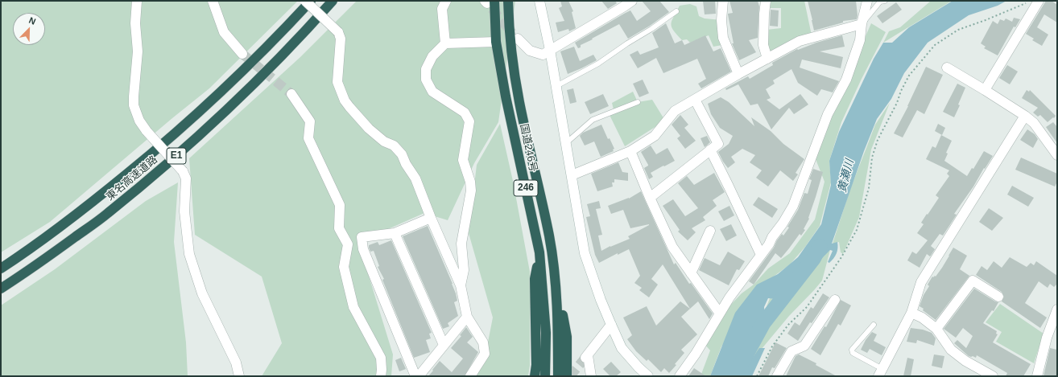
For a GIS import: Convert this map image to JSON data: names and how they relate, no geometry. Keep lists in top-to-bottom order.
{
  "streets": {
    "highway": [
      "国道246号",
      "E1",
      "東名高速道路",
      "246"
    ]
  },
  "water": ["黄瀬川"],
  "north": "top right"
}
